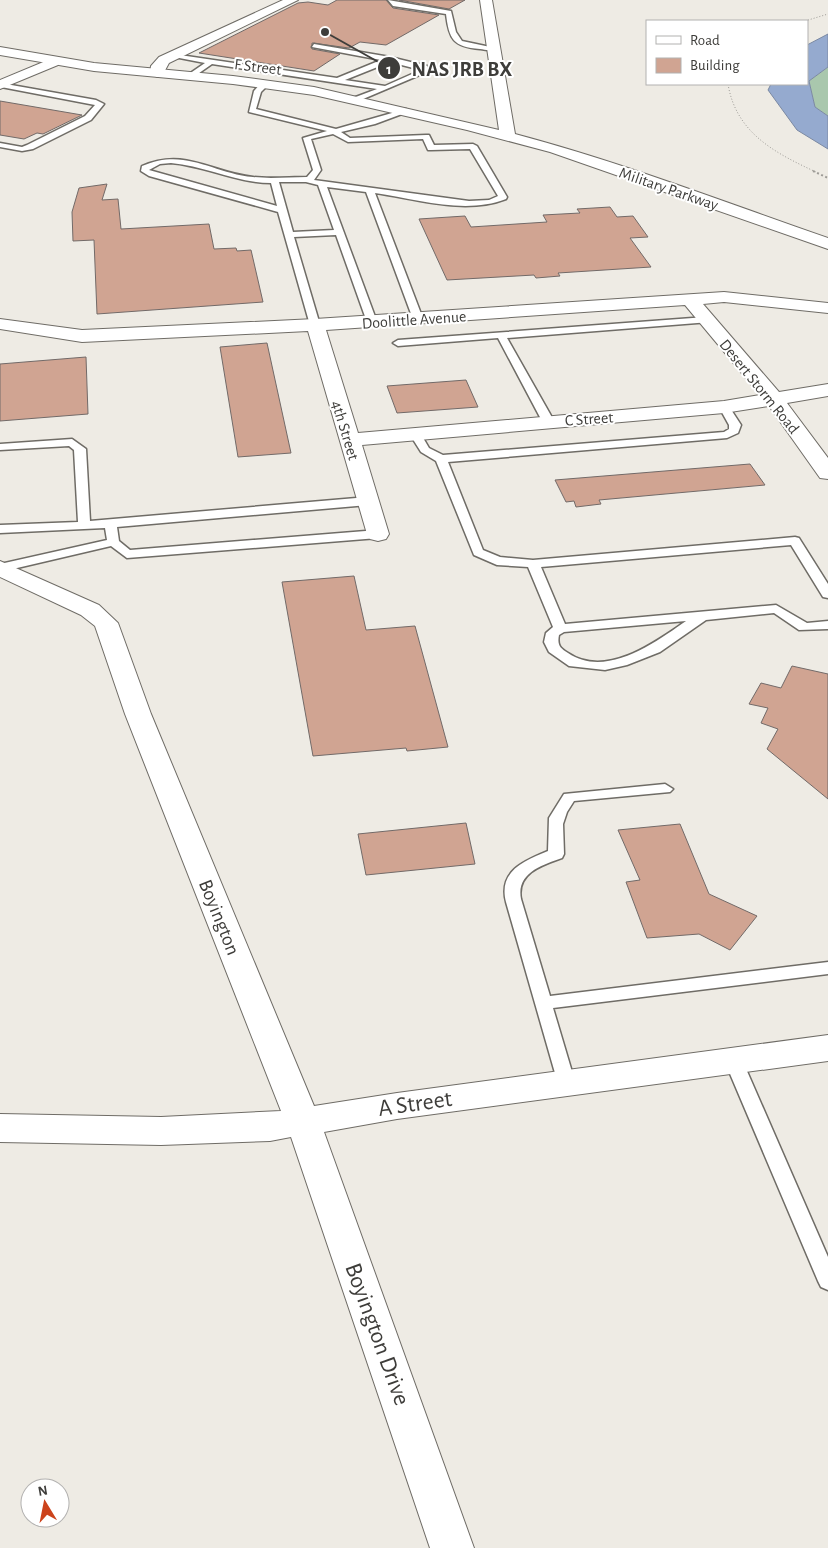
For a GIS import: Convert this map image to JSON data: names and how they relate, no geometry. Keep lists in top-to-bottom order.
{
  "streets": {
    "street": [
      "F Street",
      "Military Parkway",
      "Doolittle Avenue",
      "Desert Storm Road",
      "C Street",
      "4th Street",
      "Boyington",
      "A Street",
      "Boyington Drive"
    ]
  },
  "crossings": [
    ["F Street", "Military Parkway"],
    ["Doolittle Avenue", "Desert Storm Road"],
    ["Doolittle Avenue", "4th Street"],
    ["Desert Storm Road", "C Street"],
    ["C Street", "4th Street"],
    ["Boyington", "A Street"],
    ["Boyington", "Boyington Drive"],
    ["A Street", "Boyington Drive"]
  ],
  "places": ["NAS JRB BX"],
  "legend": ["Road", "Building"],
  "north": "top"
}
